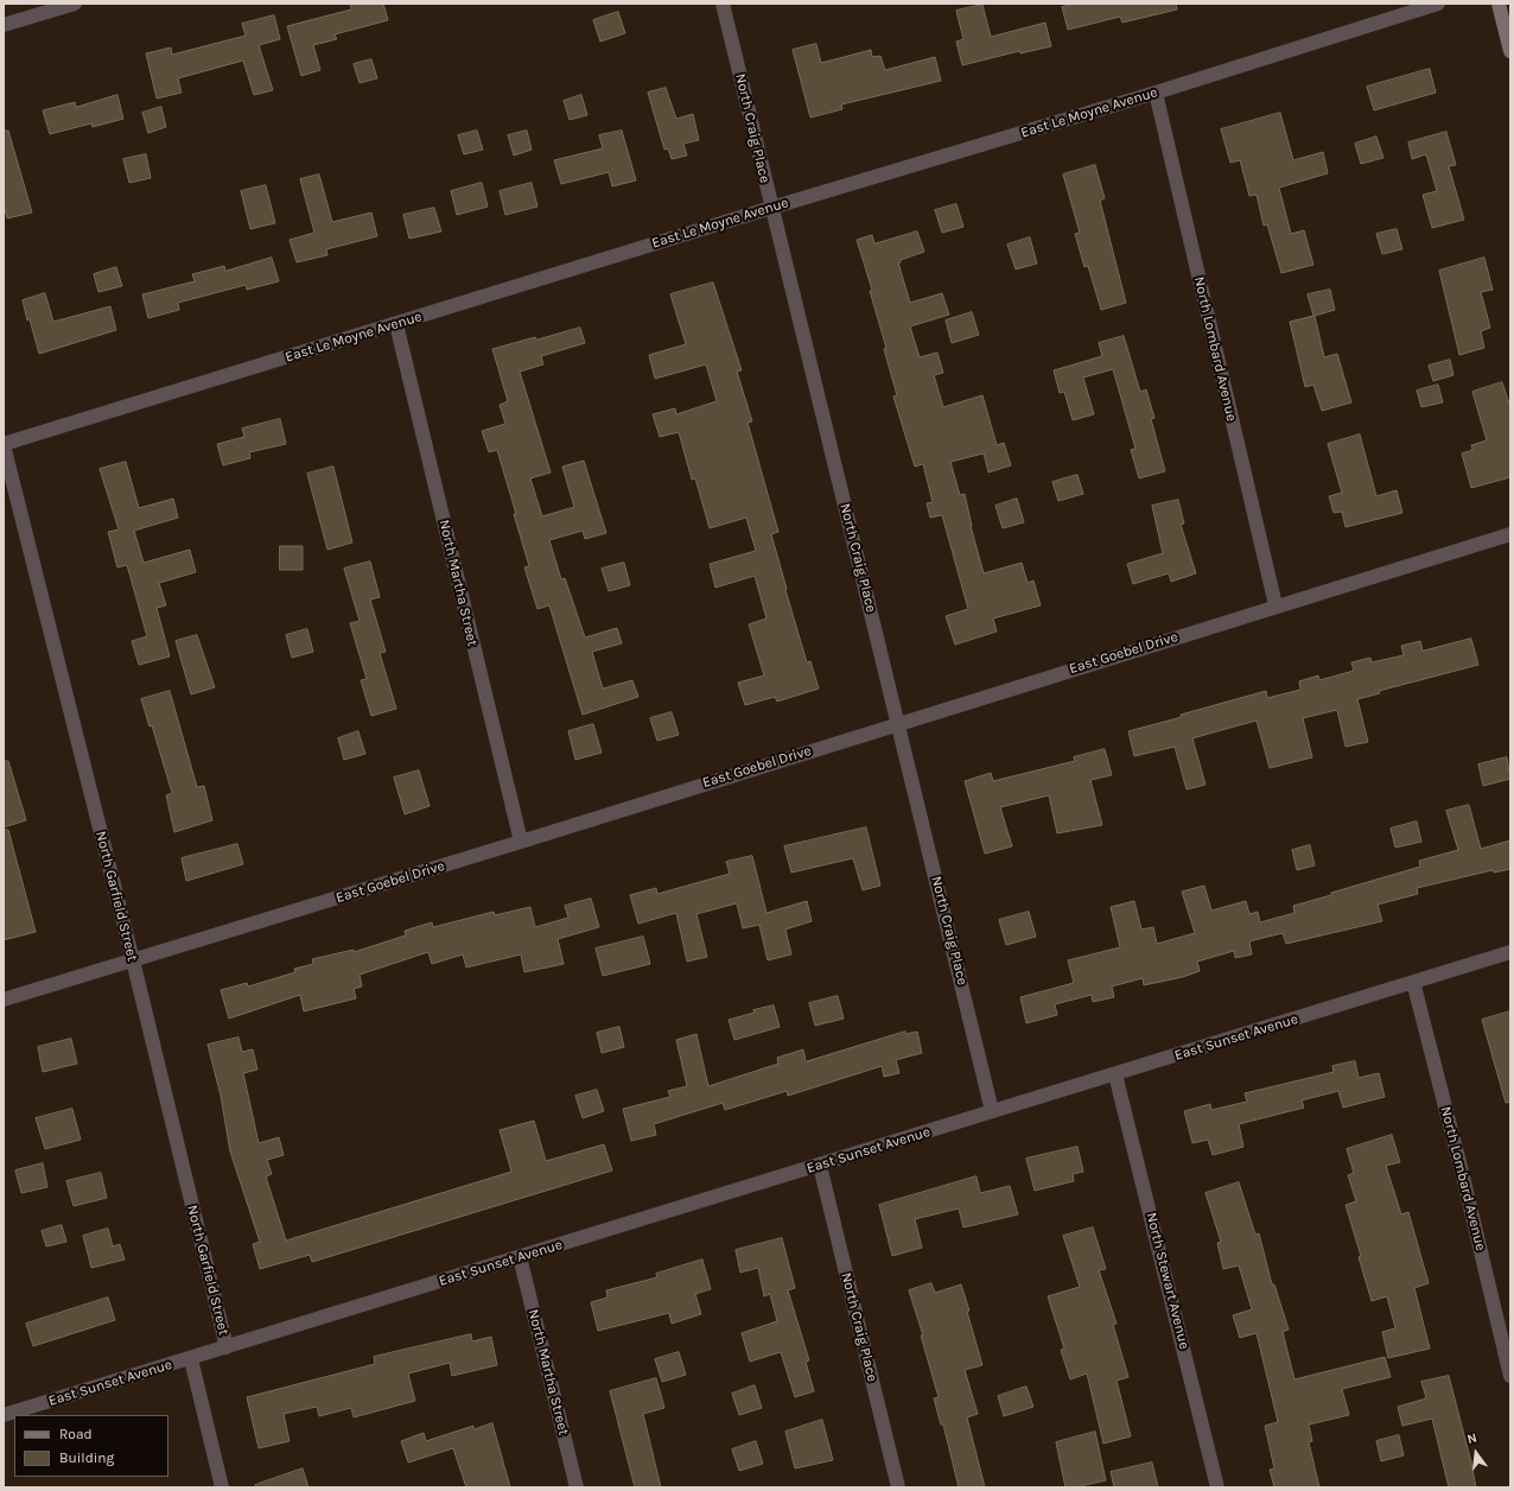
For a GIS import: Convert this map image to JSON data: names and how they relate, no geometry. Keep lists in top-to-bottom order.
{
  "streets": {
    "street": [
      "East Le Moyne Avenue",
      "North Craig Place",
      "North Lombard Avenue",
      "North Martha Street",
      "East Goebel Drive",
      "North Garfield Street",
      "East Sunset Avenue",
      "North Stewart Avenue"
    ]
  },
  "crossings": [
    ["East Le Moyne Avenue", "North Craig Place"],
    ["East Le Moyne Avenue", "North Lombard Avenue"],
    ["East Le Moyne Avenue", "North Martha Street"],
    ["East Le Moyne Avenue", "North Garfield Street"],
    ["North Craig Place", "East Goebel Drive"],
    ["North Craig Place", "East Sunset Avenue"],
    ["North Lombard Avenue", "East Goebel Drive"],
    ["North Lombard Avenue", "East Sunset Avenue"],
    ["North Martha Street", "East Goebel Drive"],
    ["North Martha Street", "East Sunset Avenue"],
    ["East Goebel Drive", "North Garfield Street"],
    ["North Garfield Street", "East Sunset Avenue"],
    ["East Sunset Avenue", "North Stewart Avenue"]
  ],
  "legend": ["Road", "Building"],
  "north": "top"
}
